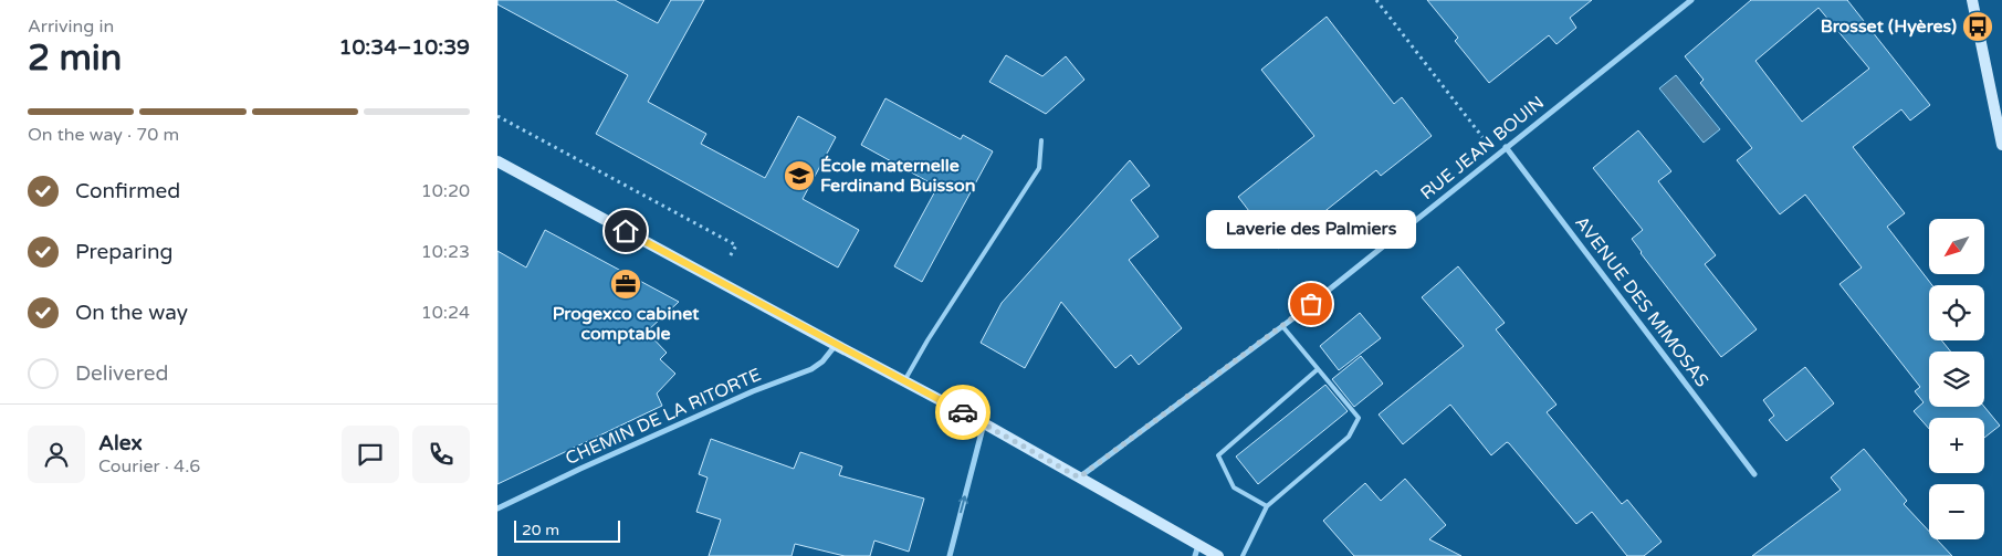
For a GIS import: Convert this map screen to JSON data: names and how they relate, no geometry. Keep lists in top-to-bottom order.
{
  "streets": {
    "street": ["RUE JEAN BOUIN", "AVENUE DES MIMOSAS", "CHEMIN DE LA RITORTE"]
  },
  "crossings": [
    ["RUE JEAN BOUIN", "AVENUE DES MIMOSAS"]
  ],
  "places": {
    "bus stop": ["Brosset (Hyères)"],
    "school or university": ["École maternelle Ferdinand Buisson"],
    "office": ["Progexco cabinet comptable"],
    "other": ["Laverie des Palmiers"]
  },
  "scale_bar": "20 m",
  "north": "bottom left",
  "page": {
    "heading": ["2 min", "Arriving in", "10:34–10:39"],
    "panel": ["Alex", "Courier · 4.6"],
    "bar": "On the way · 70 m",
    "list": [
      ["Confirmed", "10:20"],
      ["Preparing", "10:23"],
      ["On the way", "10:24"],
      "Delivered"
    ],
    "bubble": "Laverie des Palmiers",
    "map_buttons": ["+", "−"],
    "scale": "20 m"
  }
}
